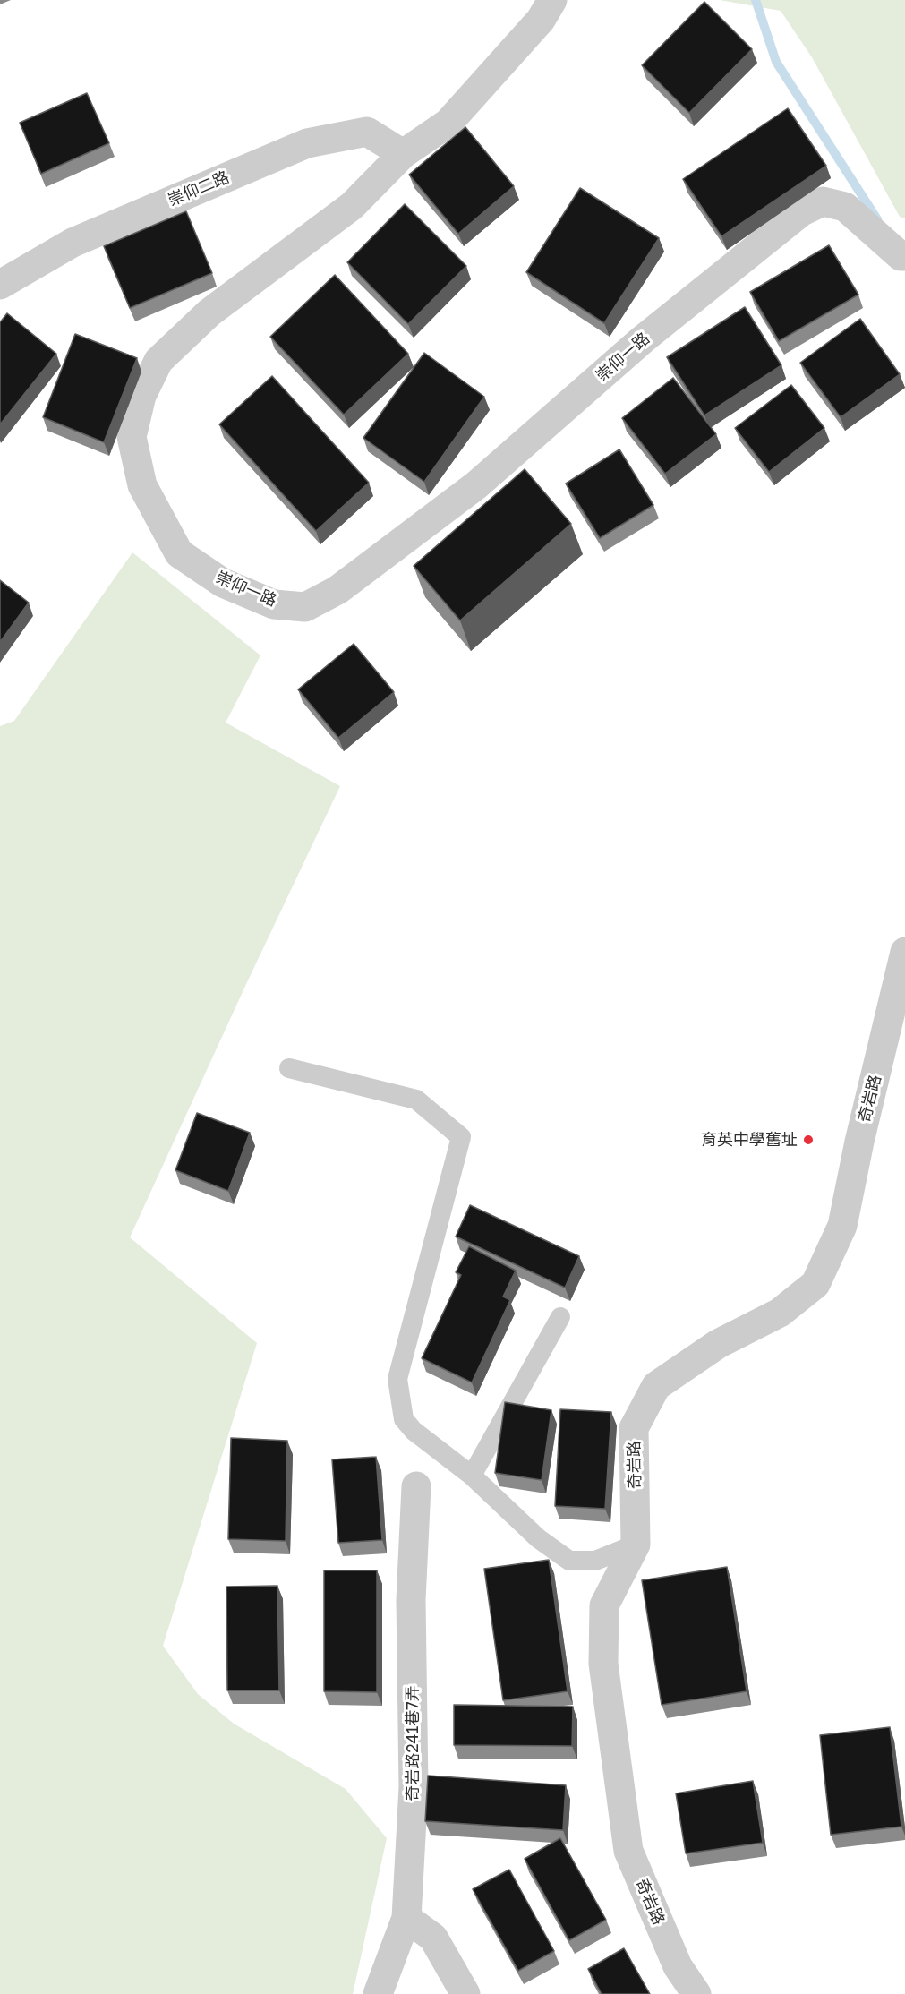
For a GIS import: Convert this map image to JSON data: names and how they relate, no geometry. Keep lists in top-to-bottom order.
{
  "streets": {
    "street": [
      "崇仰二路",
      "崇仰一路",
      "奇岩路",
      "奇岩路241巷7弄"
    ]
  },
  "crossings": [
    ["崇仰二路", "崇仰一路"]
  ],
  "places": ["育英中學舊址"]
}
